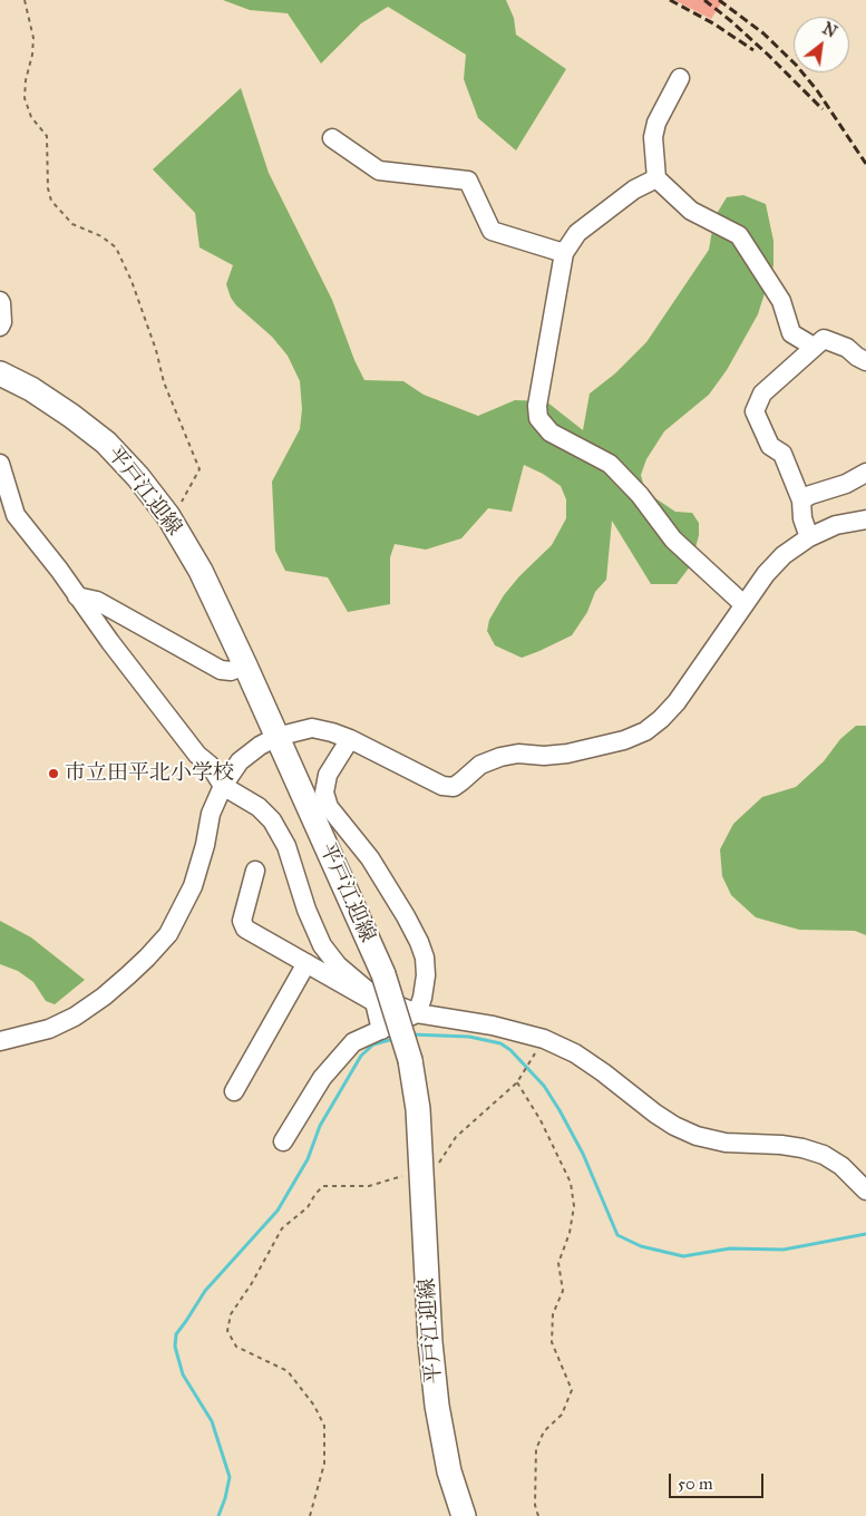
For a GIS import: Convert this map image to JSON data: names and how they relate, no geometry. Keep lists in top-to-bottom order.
{
  "streets": {
    "main road": ["平戸江迎線"]
  },
  "places": ["市立田平北小学校"],
  "scale_bar": "50 m",
  "north": "top right"
}
